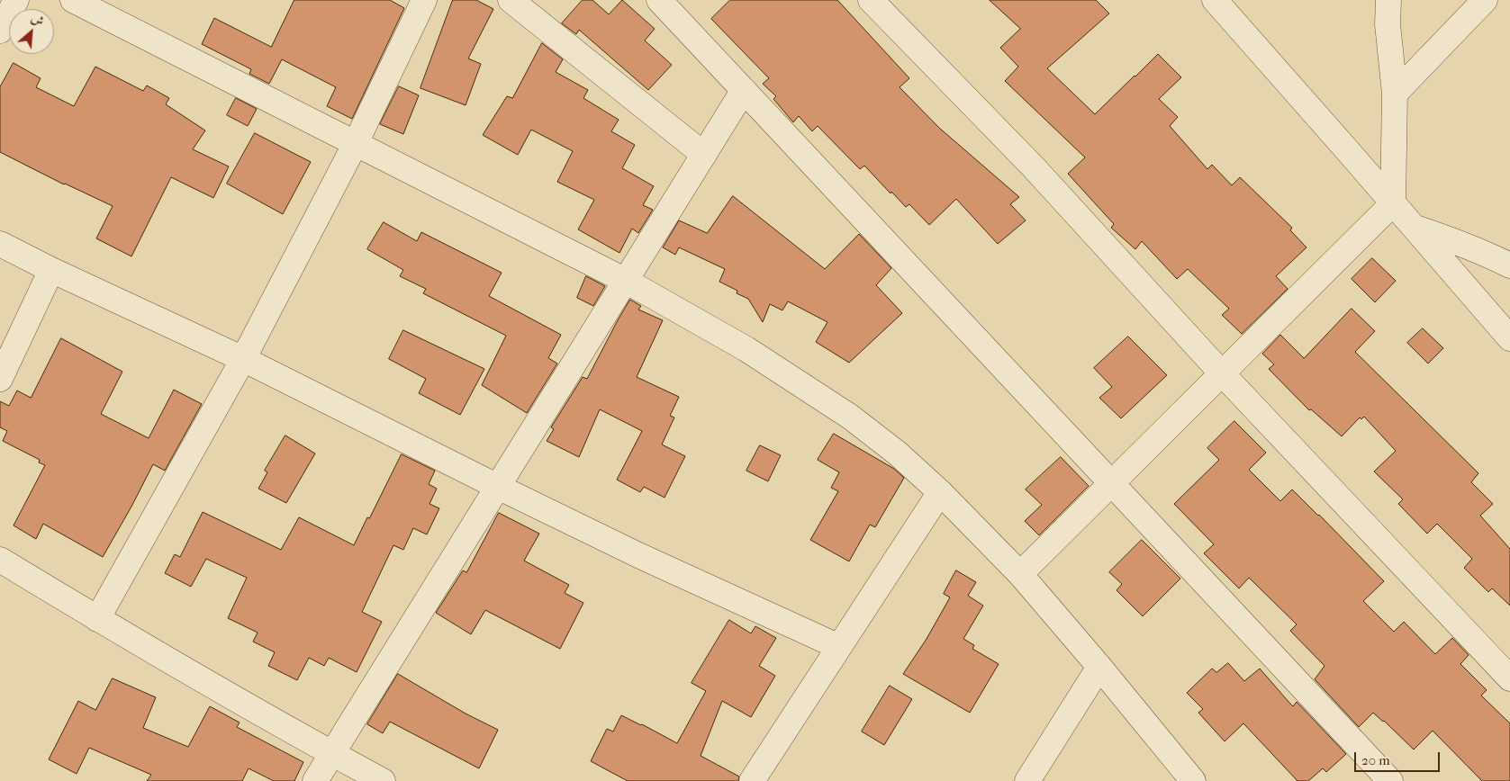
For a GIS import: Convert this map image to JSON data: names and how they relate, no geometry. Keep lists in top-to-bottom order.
{
  "scale_bar": "20 m",
  "north": "top right"
}
